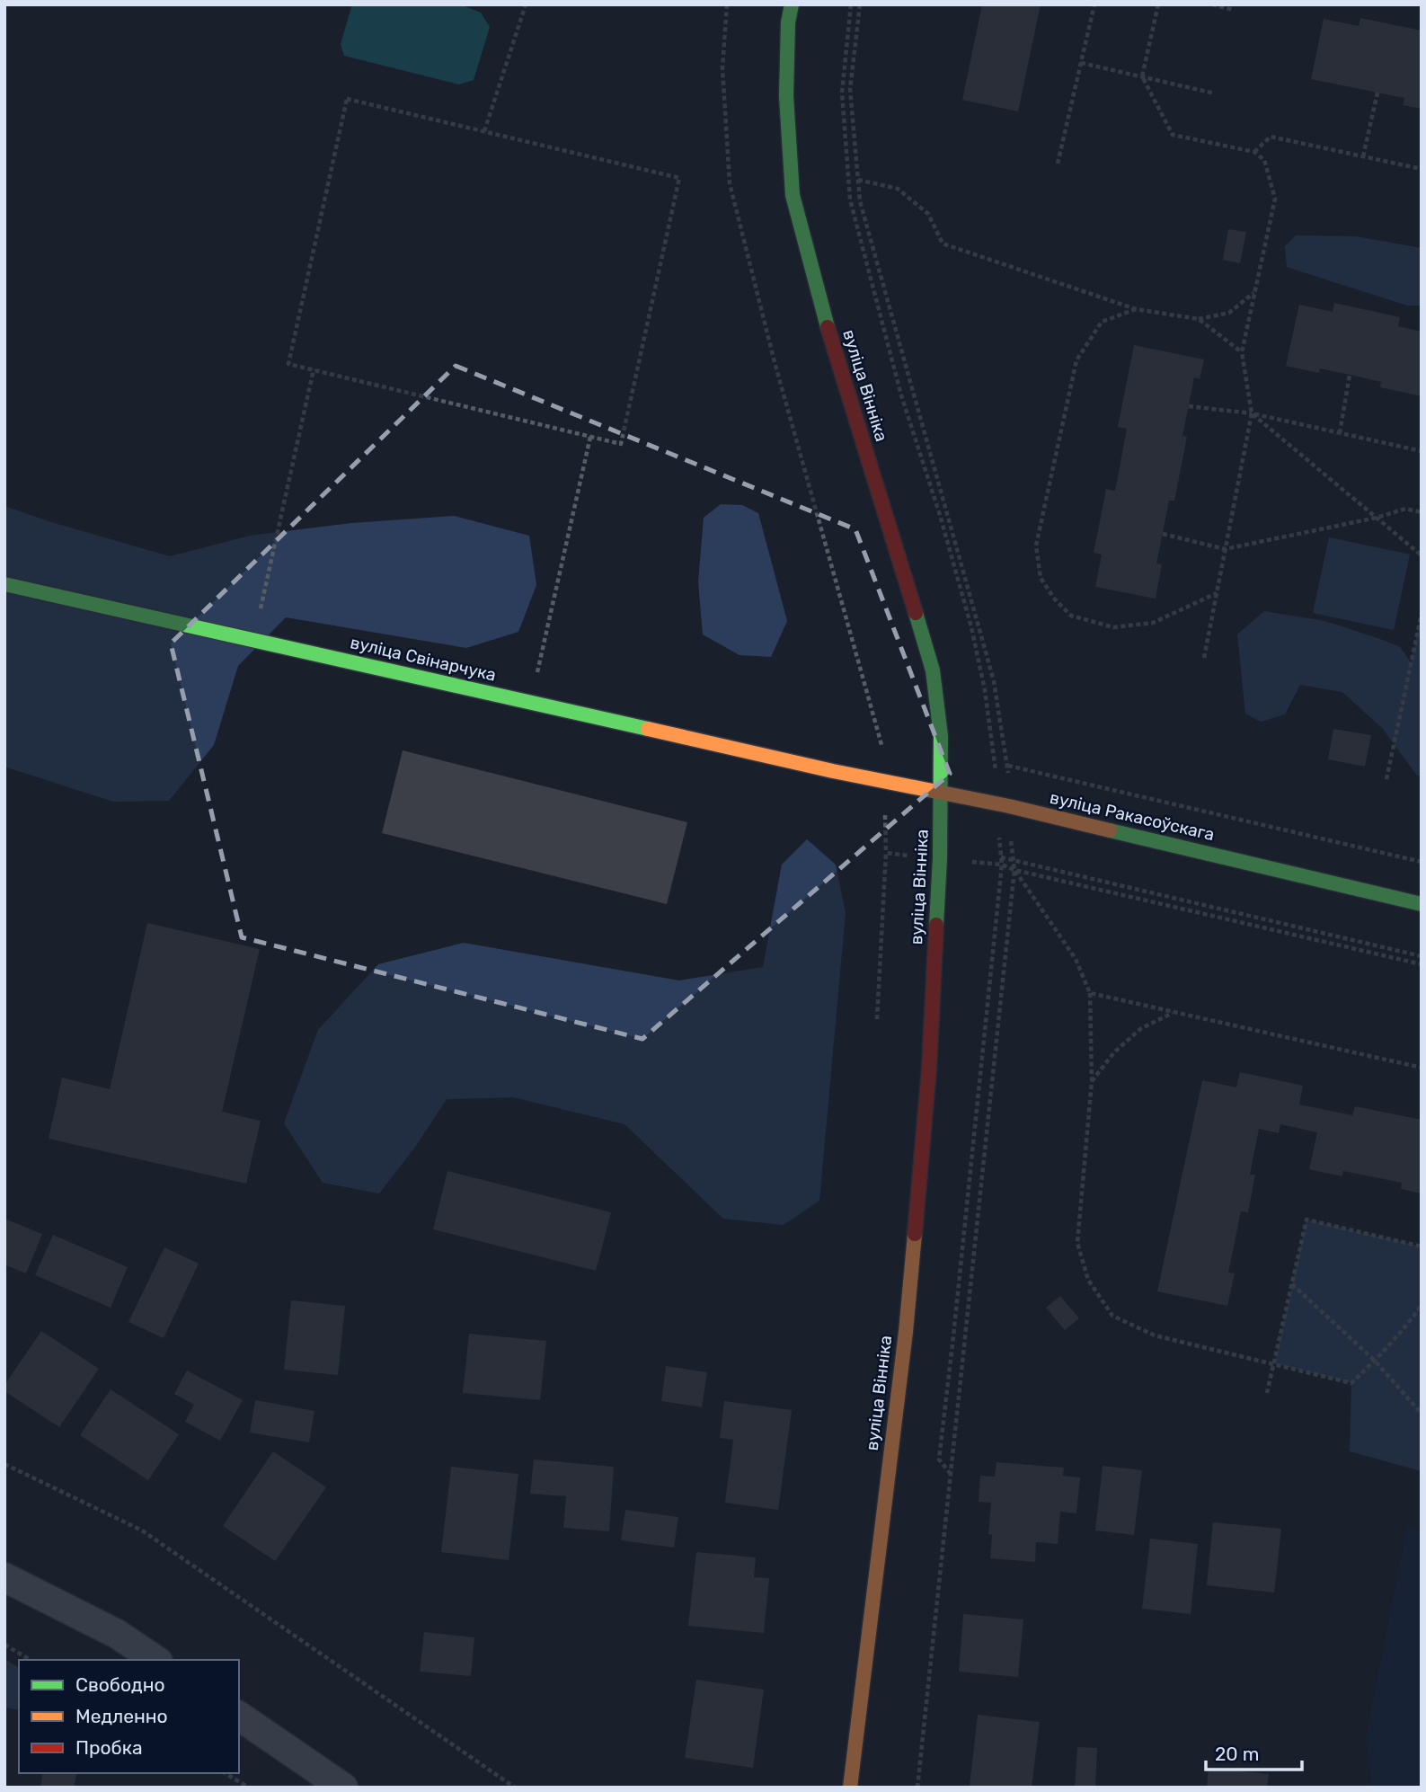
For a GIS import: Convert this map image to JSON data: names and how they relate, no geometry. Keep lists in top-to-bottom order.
{
  "streets": {
    "street": ["вуліца Вінніка", "вуліца Свінарчука", "вуліца Ракасоўскага"]
  },
  "crossings": [
    ["вуліца Вінніка", "вуліца Ракасоўскага"],
    ["вуліца Свінарчука", "вуліца Ракасоўскага"]
  ],
  "legend": ["Свободно", "Медленно", "Пробка"],
  "scale_bar": "20 m"
}
